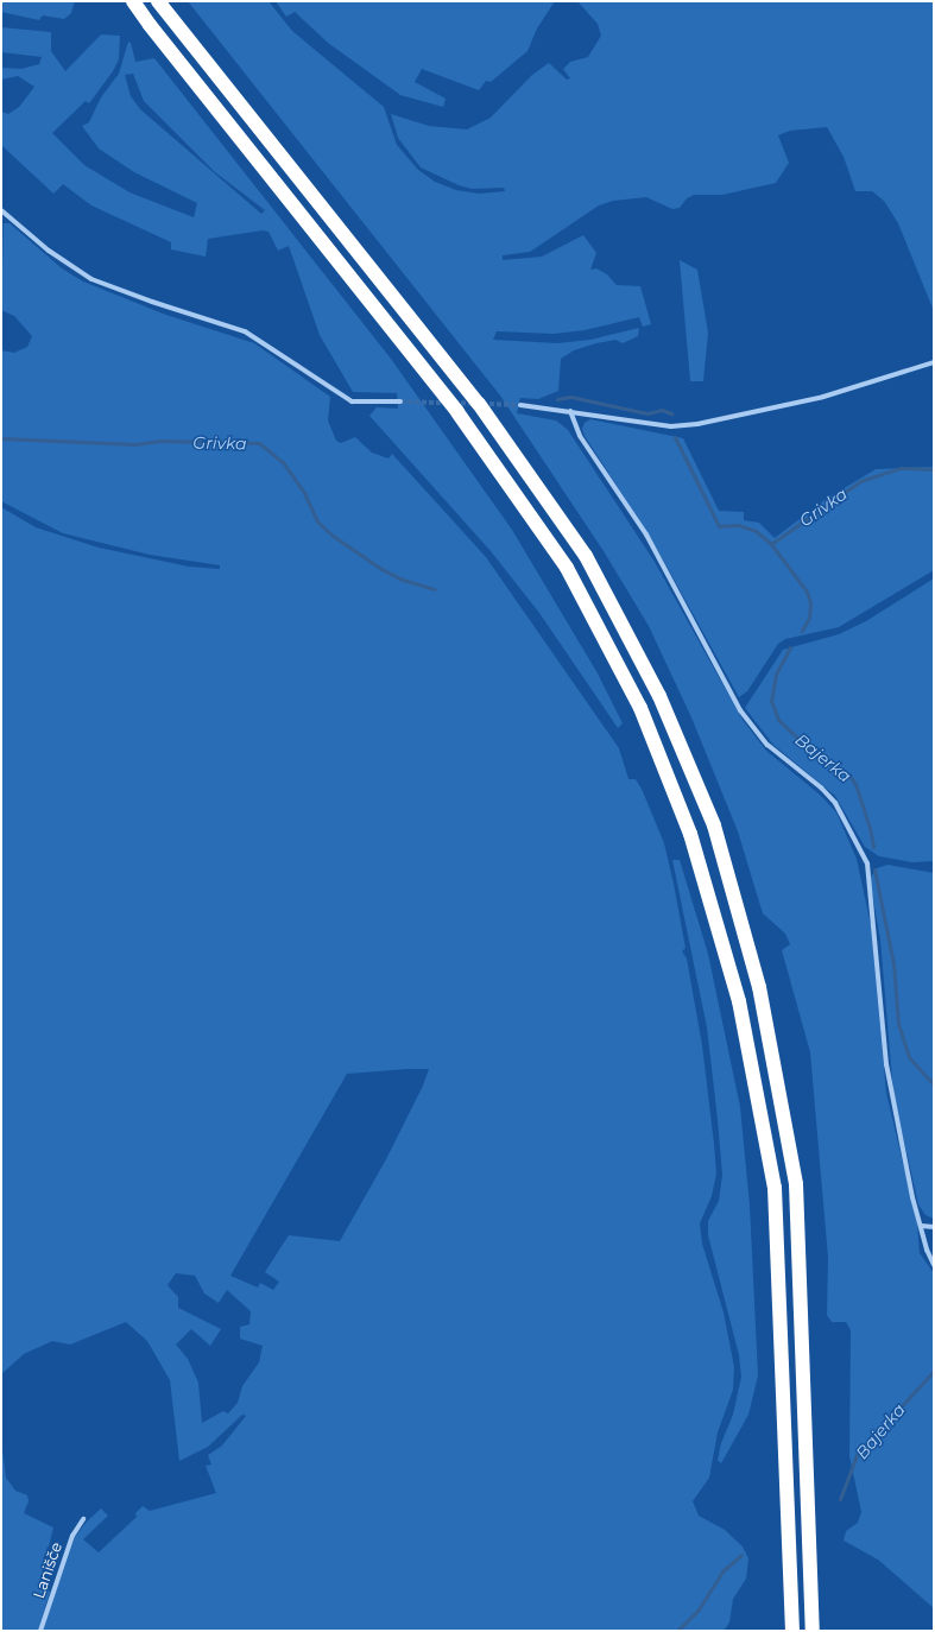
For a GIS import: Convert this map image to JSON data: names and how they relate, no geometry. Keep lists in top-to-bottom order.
{
  "streets": {
    "street": ["Lanišče"]
  },
  "water": ["Grivka", "Bajerka"]
}
